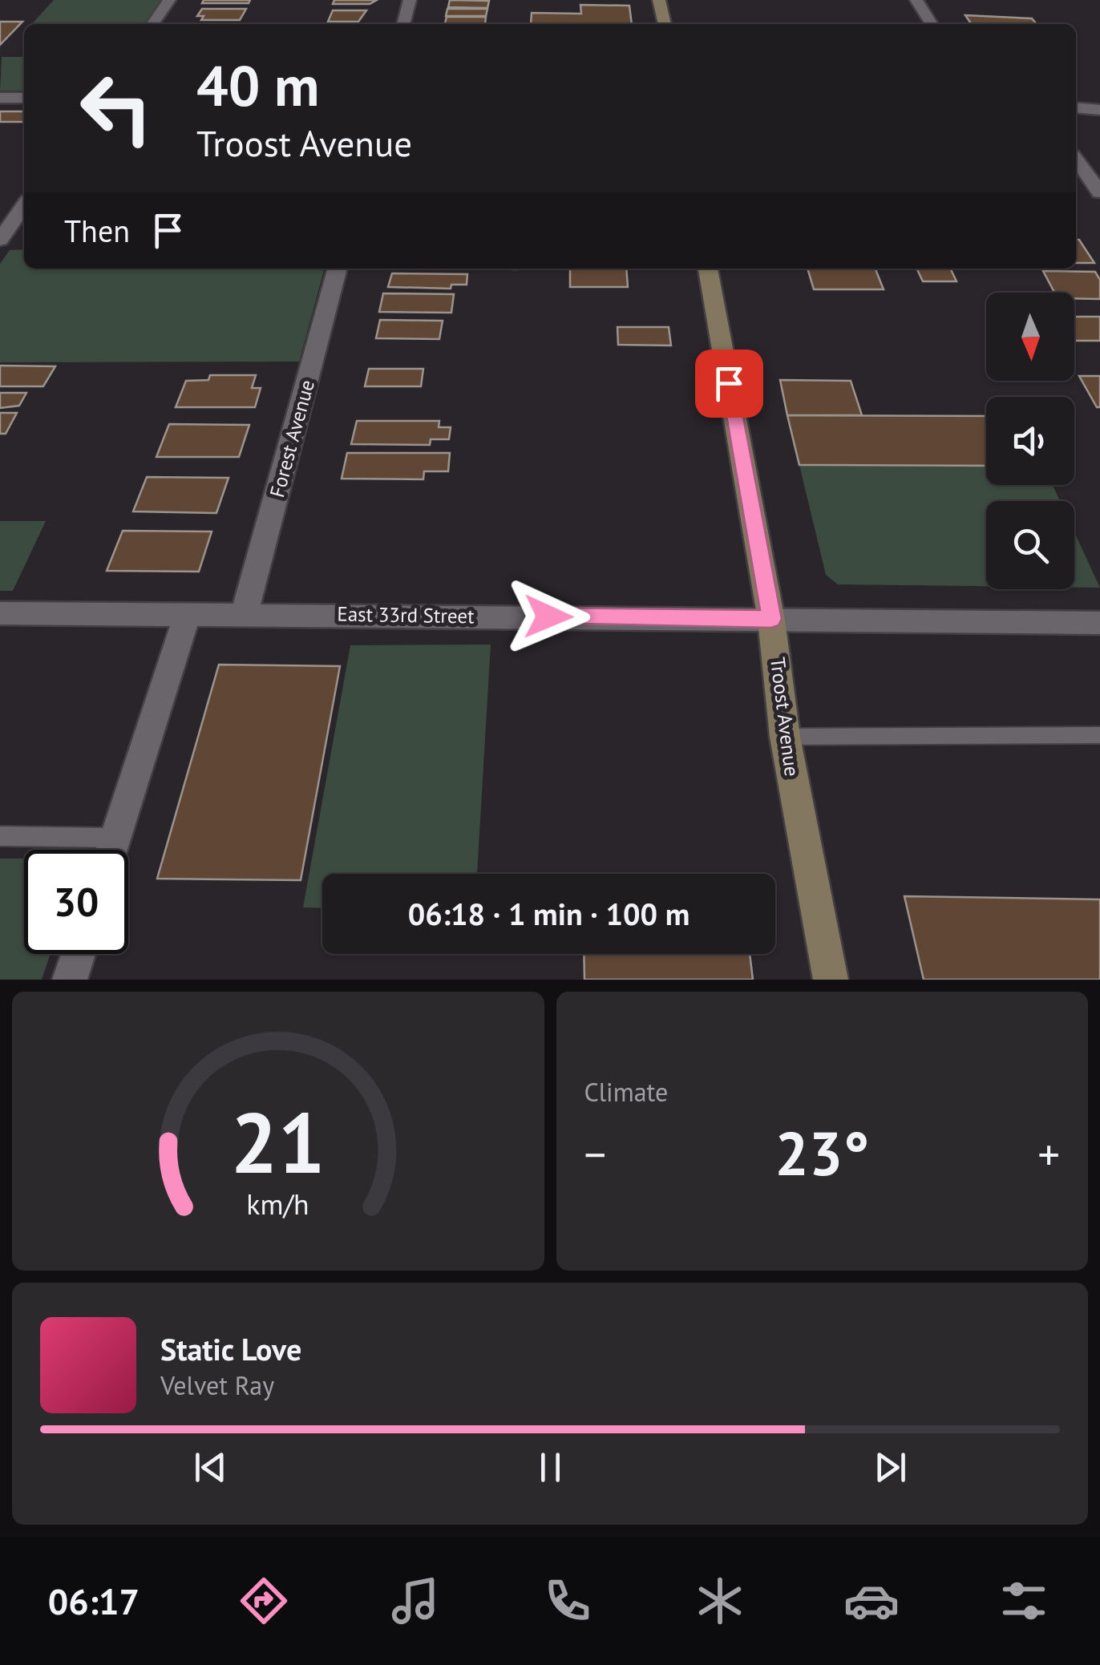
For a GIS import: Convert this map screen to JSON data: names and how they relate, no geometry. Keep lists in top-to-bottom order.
{
  "streets": {
    "main road": ["Troost Avenue"],
    "street": ["Forest Avenue", "East 33rd Street"]
  },
  "crossings": [
    ["Forest Avenue", "East 33rd Street"],
    ["East 33rd Street", "Troost Avenue"]
  ],
  "north": "bottom",
  "page": {
    "turn": ["40 m", "Troost Avenue"],
    "then": "Then",
    "limit": "30",
    "trip": "06:18 · 1 min · 100 m",
    "tile": "Climate",
    "heat": ["−", "23°", "+"],
    "song": ["Static Love", "Velvet Ray"],
    "tabs": "06:17",
    "gauge": ["21", "km/h"]
  }
}
